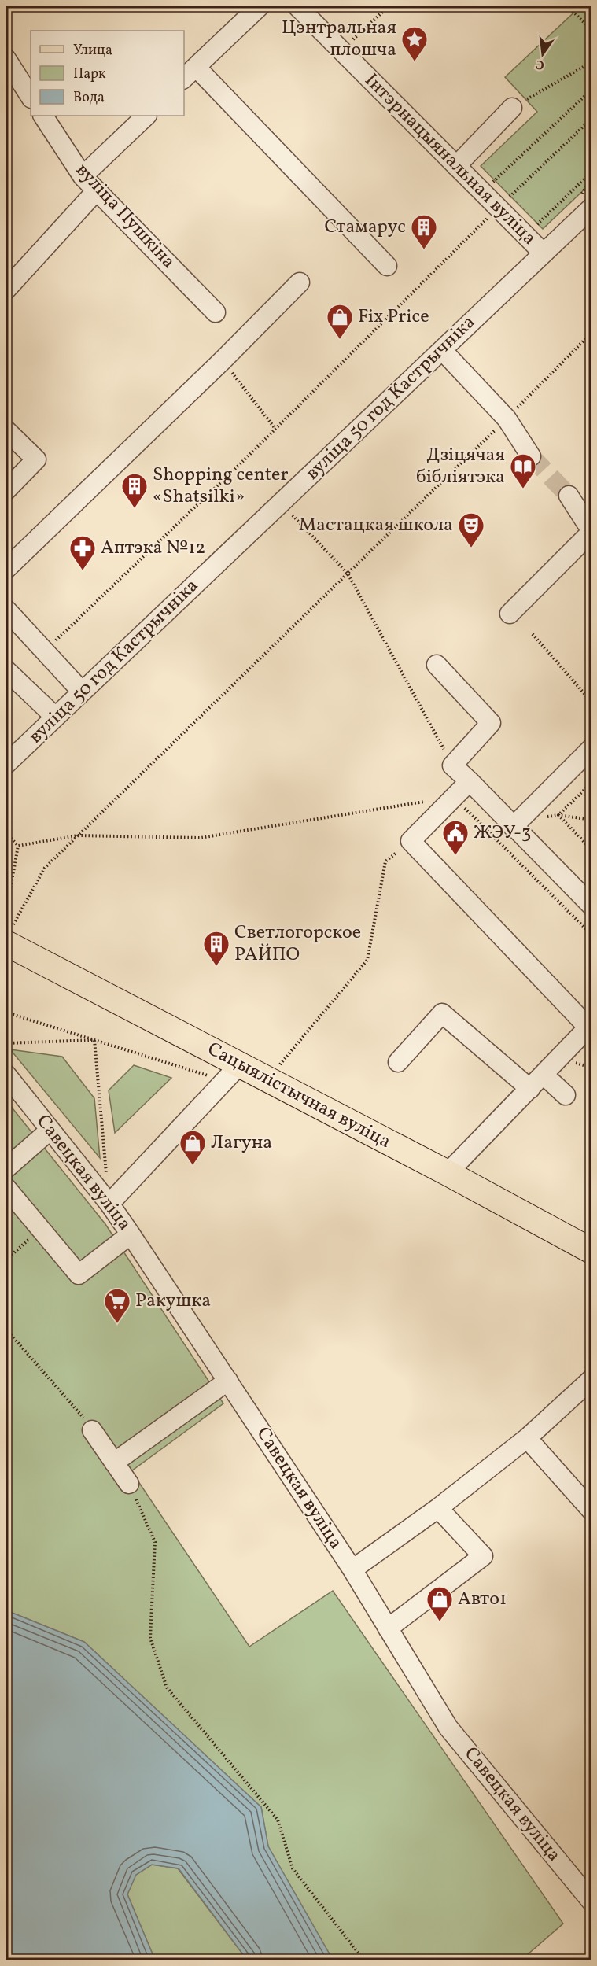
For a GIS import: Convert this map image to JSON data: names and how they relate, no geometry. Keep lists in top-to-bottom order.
{
  "streets": {
    "main road": ["Сацыялістычная вуліца"],
    "street": [
      "Інтэрнацыянальная вуліца",
      "вуліца Пушкіна",
      "вуліца 50 год Кастрычніка",
      "Савецкая вуліца"
    ]
  },
  "crossings": [
    ["Інтэрнацыянальная вуліца", "вуліца 50 год Кастрычніка"]
  ],
  "places": {
    "place": ["Цэнтральная плошча"],
    "building": ["Стамарус", "Shopping center «Shatsilki»", "Светлогорское РАЙПО"],
    "shop": ["Fix Price", "Лагуна", "Авто1"],
    "library": ["Дзіцячая бібліятэка"],
    "theatre": ["Мастацкая школа"],
    "pharmacy": ["Аптэка №12"],
    "public building": ["ЖЭУ-3"],
    "supermarket": ["Ракушка"]
  },
  "legend": ["Улица", "Парк", "Вода"],
  "north": "bottom"
}
